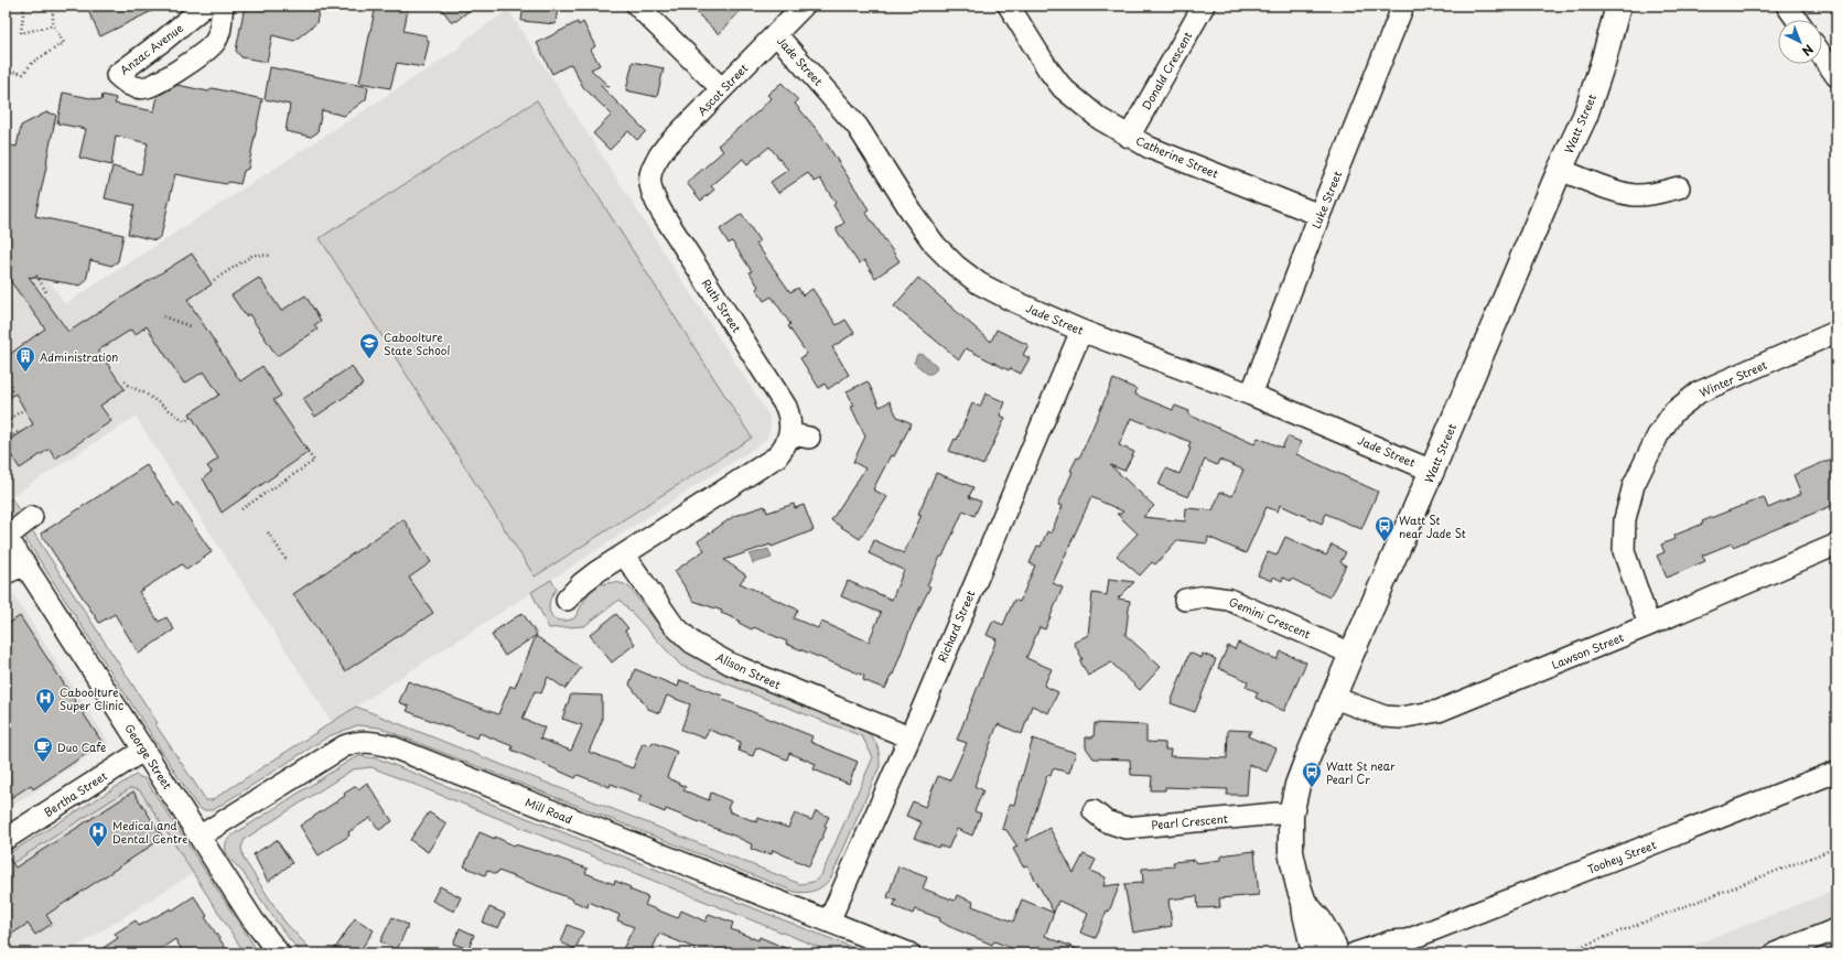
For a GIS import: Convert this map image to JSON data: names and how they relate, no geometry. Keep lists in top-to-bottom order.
{
  "streets": {
    "main road": ["Watt Street"],
    "street": [
      "Anzac Avenue",
      "Jade Street",
      "Donald Crescent",
      "Ascot Street",
      "Catherine Street",
      "Luke Street",
      "Ruth Street",
      "Winter Street",
      "Gemini Crescent",
      "Richard Street",
      "Lawson Street",
      "Alison Street",
      "George Street",
      "Bertha Street",
      "Mill Road",
      "Pearl Crescent",
      "Toohey Street"
    ]
  },
  "crossings": [
    ["Jade Street", "Ascot Street"],
    ["Jade Street", "Watt Street"],
    ["Jade Street", "Luke Street"],
    ["Jade Street", "Richard Street"],
    ["Donald Crescent", "Catherine Street"],
    ["Ascot Street", "Ruth Street"],
    ["Watt Street", "Gemini Crescent"],
    ["Watt Street", "Lawson Street"],
    ["Watt Street", "Pearl Crescent"],
    ["Watt Street", "Toohey Street"],
    ["Catherine Street", "Luke Street"],
    ["Ruth Street", "Alison Street"],
    ["Winter Street", "Lawson Street"],
    ["Richard Street", "Alison Street"],
    ["Richard Street", "Mill Road"],
    ["George Street", "Bertha Street"],
    ["George Street", "Mill Road"]
  ],
  "places": {
    "school or university": ["Caboolture State School"],
    "building": ["Administration"],
    "bus stop": ["Watt St near Jade St", "Watt St near Pearl Cr"],
    "hospital": ["Caboolture Super Clinic", "Medical and Dental Centre"],
    "cafe": ["Duo Cafe"]
  },
  "north": "bottom right"
}
